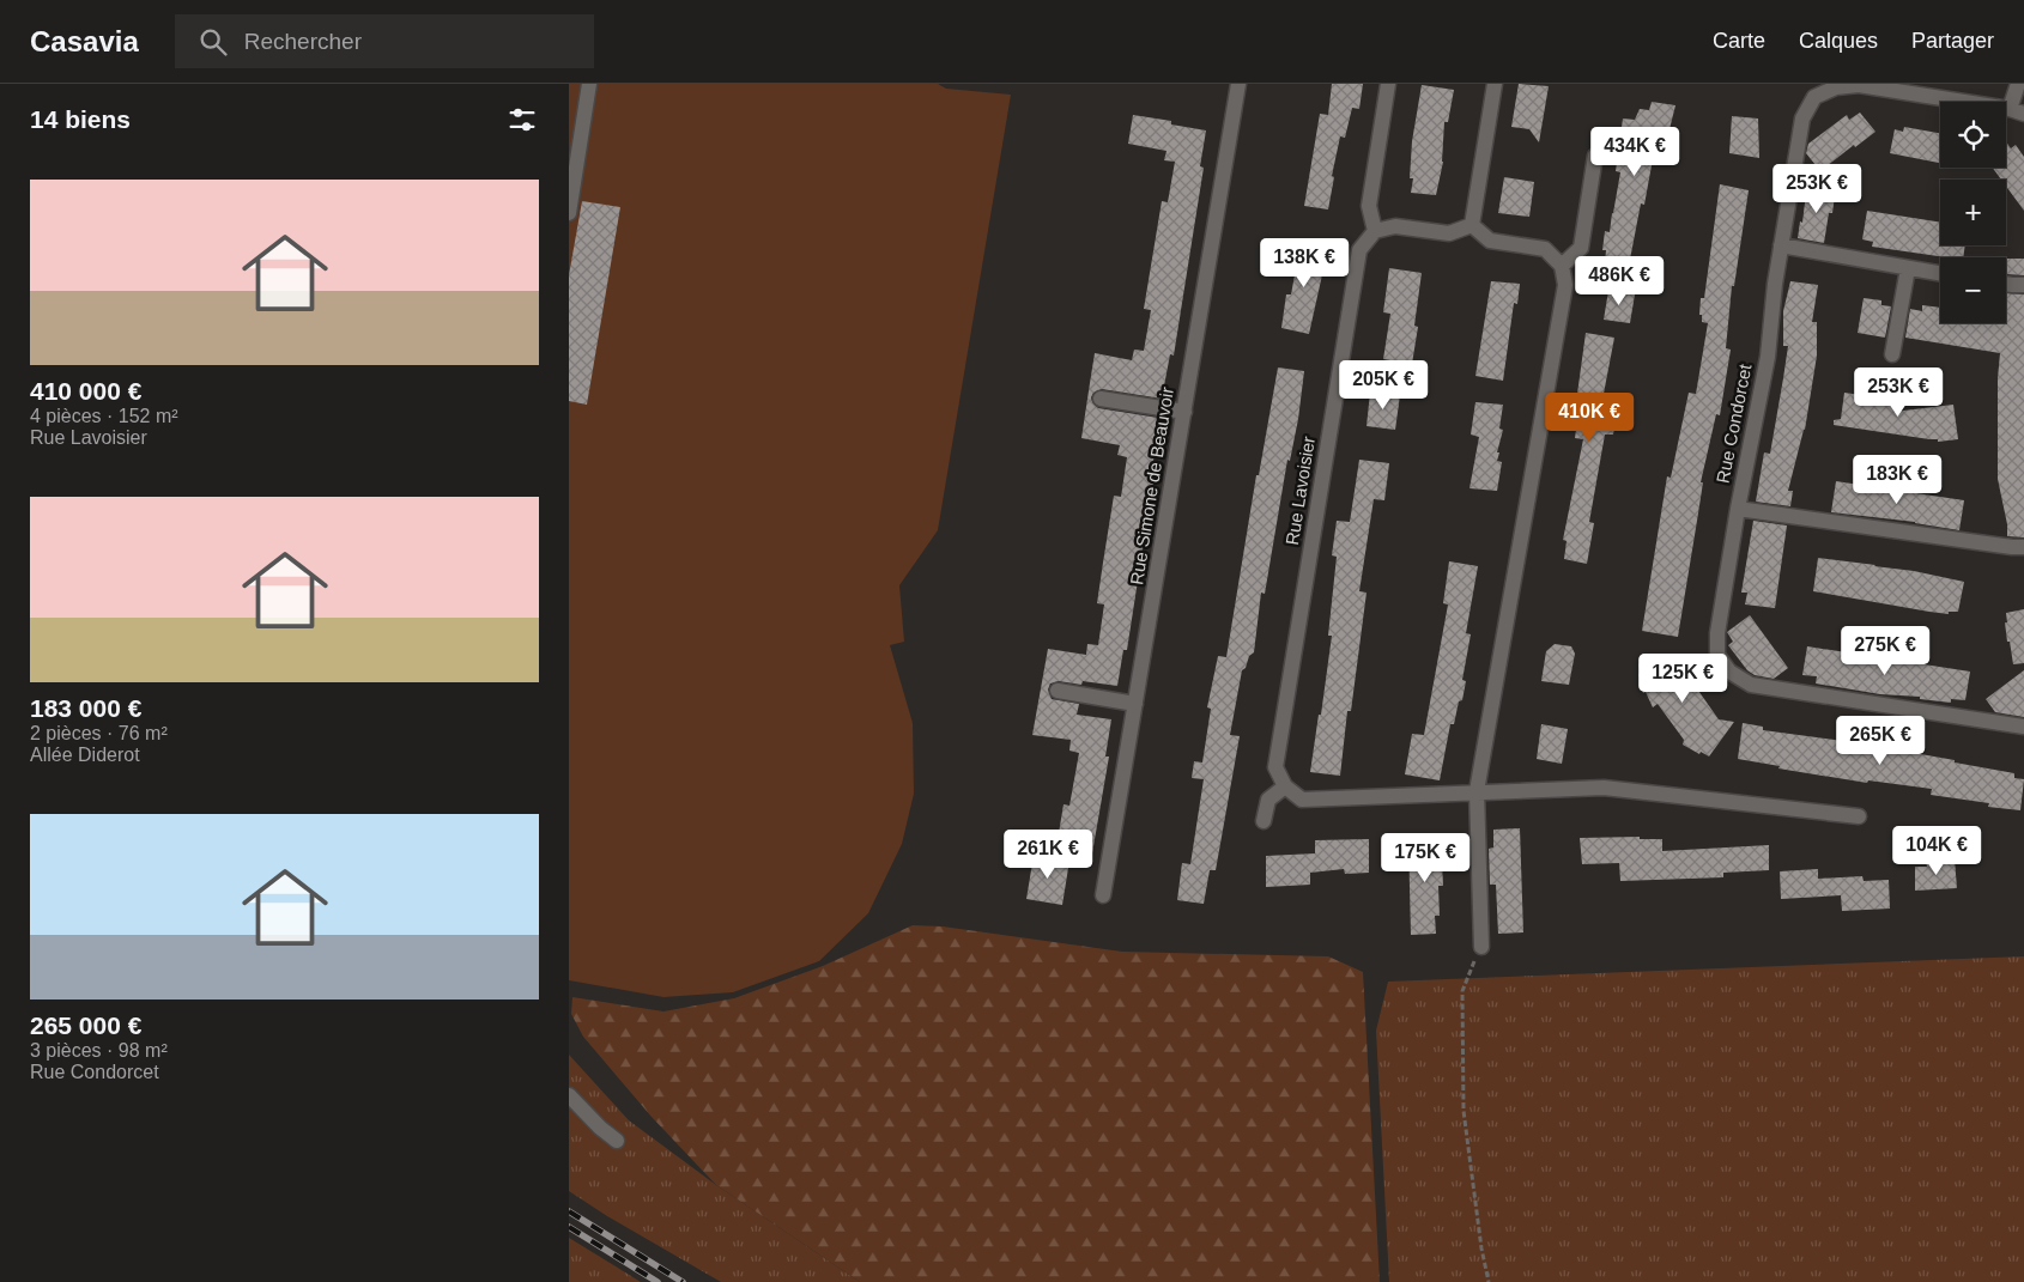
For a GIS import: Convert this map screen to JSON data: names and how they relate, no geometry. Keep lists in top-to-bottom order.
{
  "streets": {
    "street": ["Rue Condorcet", "Rue Simone de Beauvoir", "Rue Lavoisier"]
  },
  "page": {
    "header": "Casavia",
    "search": "Rechercher",
    "nav": ["Carte", "Calques", "Partager"],
    "heading": "14 biens",
    "map_buttons": ["+", "−"],
    "price": [
      "434K €",
      "253K €",
      "138K €",
      "486K €",
      "205K €",
      "253K €",
      "410K €",
      "183K €",
      "275K €",
      "125K €",
      "265K €",
      "104K €",
      "261K €",
      "175K €"
    ],
    "list": [
      {
        "name": "410 000 €",
        "note": "4 pièces · 152 m² · Rue Lavoisier"
      },
      {
        "name": "183 000 €",
        "note": "2 pièces · 76 m² · Allée Diderot"
      },
      {
        "name": "265 000 €",
        "note": "3 pièces · 98 m² · Rue Condorcet"
      }
    ]
  }
}
